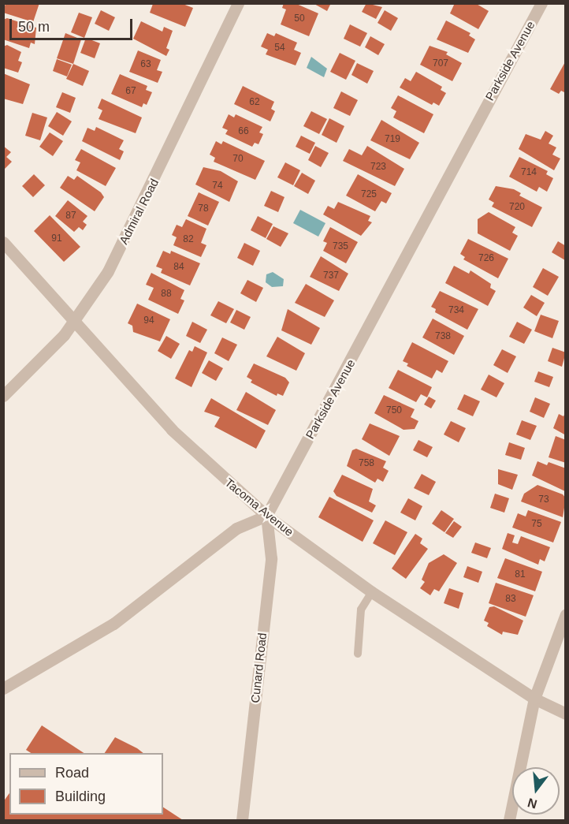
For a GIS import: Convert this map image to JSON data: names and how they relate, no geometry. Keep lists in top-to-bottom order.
{
  "streets": {
    "street": [
      "Parkside Avenue",
      "Admiral Road",
      "Tacoma Avenue",
      "Cunard Road"
    ]
  },
  "crossings": [
    ["Parkside Avenue", "Tacoma Avenue"],
    ["Parkside Avenue", "Cunard Road"],
    ["Admiral Road", "Tacoma Avenue"],
    ["Tacoma Avenue", "Cunard Road"]
  ],
  "house_numbers": [
    "50",
    "54",
    "707",
    "63",
    "67",
    "62",
    "66",
    "719",
    "70",
    "723",
    "714",
    "74",
    "725",
    "720",
    "78",
    "87",
    "91",
    "82",
    "735",
    "726",
    "84",
    "737",
    "88",
    "734",
    "94",
    "738",
    "750",
    "758",
    "73",
    "75",
    "81",
    "83"
  ],
  "legend": ["Road", "Building"],
  "scale_bar": "50 m",
  "north": "bottom"
}
